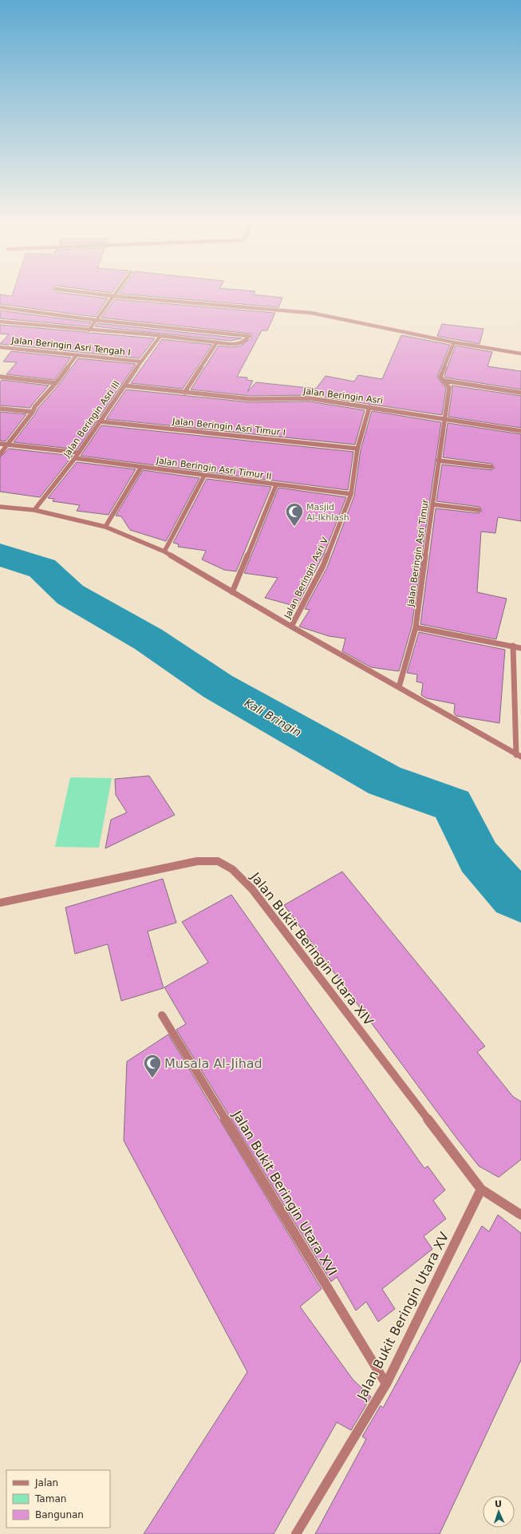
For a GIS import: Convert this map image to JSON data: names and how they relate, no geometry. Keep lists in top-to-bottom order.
{
  "streets": {
    "street": [
      "Jalan Beringin Asri Tengah I",
      "Jalan Beringin Asri",
      "Jalan Beringin Asri III",
      "Jalan Beringin Asri Timur I",
      "Jalan Beringin Asri Timur II",
      "Jalan Beringin Asri Timur",
      "Jalan Beringin Asri V",
      "Jalan Bukit Beringin Utara XIV",
      "Jalan Bukit Beringin Utara XVI",
      "Jalan Bukit Beringin Utara XV"
    ]
  },
  "crossings": [
    ["Jalan Beringin Asri Tengah I", "Jalan Beringin Asri III"],
    ["Jalan Beringin Asri", "Jalan Beringin Asri III"],
    ["Jalan Beringin Asri", "Jalan Beringin Asri Timur"],
    ["Jalan Beringin Asri", "Jalan Beringin Asri V"],
    ["Jalan Beringin Asri III", "Jalan Beringin Asri Timur I"],
    ["Jalan Beringin Asri III", "Jalan Beringin Asri Timur II"],
    ["Jalan Beringin Asri Timur I", "Jalan Beringin Asri V"],
    ["Jalan Beringin Asri Timur II", "Jalan Beringin Asri V"],
    ["Jalan Bukit Beringin Utara XIV", "Jalan Bukit Beringin Utara XV"],
    ["Jalan Bukit Beringin Utara XVI", "Jalan Bukit Beringin Utara XV"]
  ],
  "water": ["Kali Bringin"],
  "places": {
    "mosque": ["Masjid Al-Ikhlash", "Musala Al-Jihad"]
  },
  "legend": ["Jalan", "Taman", "Bangunan"],
  "north": "top"
}
